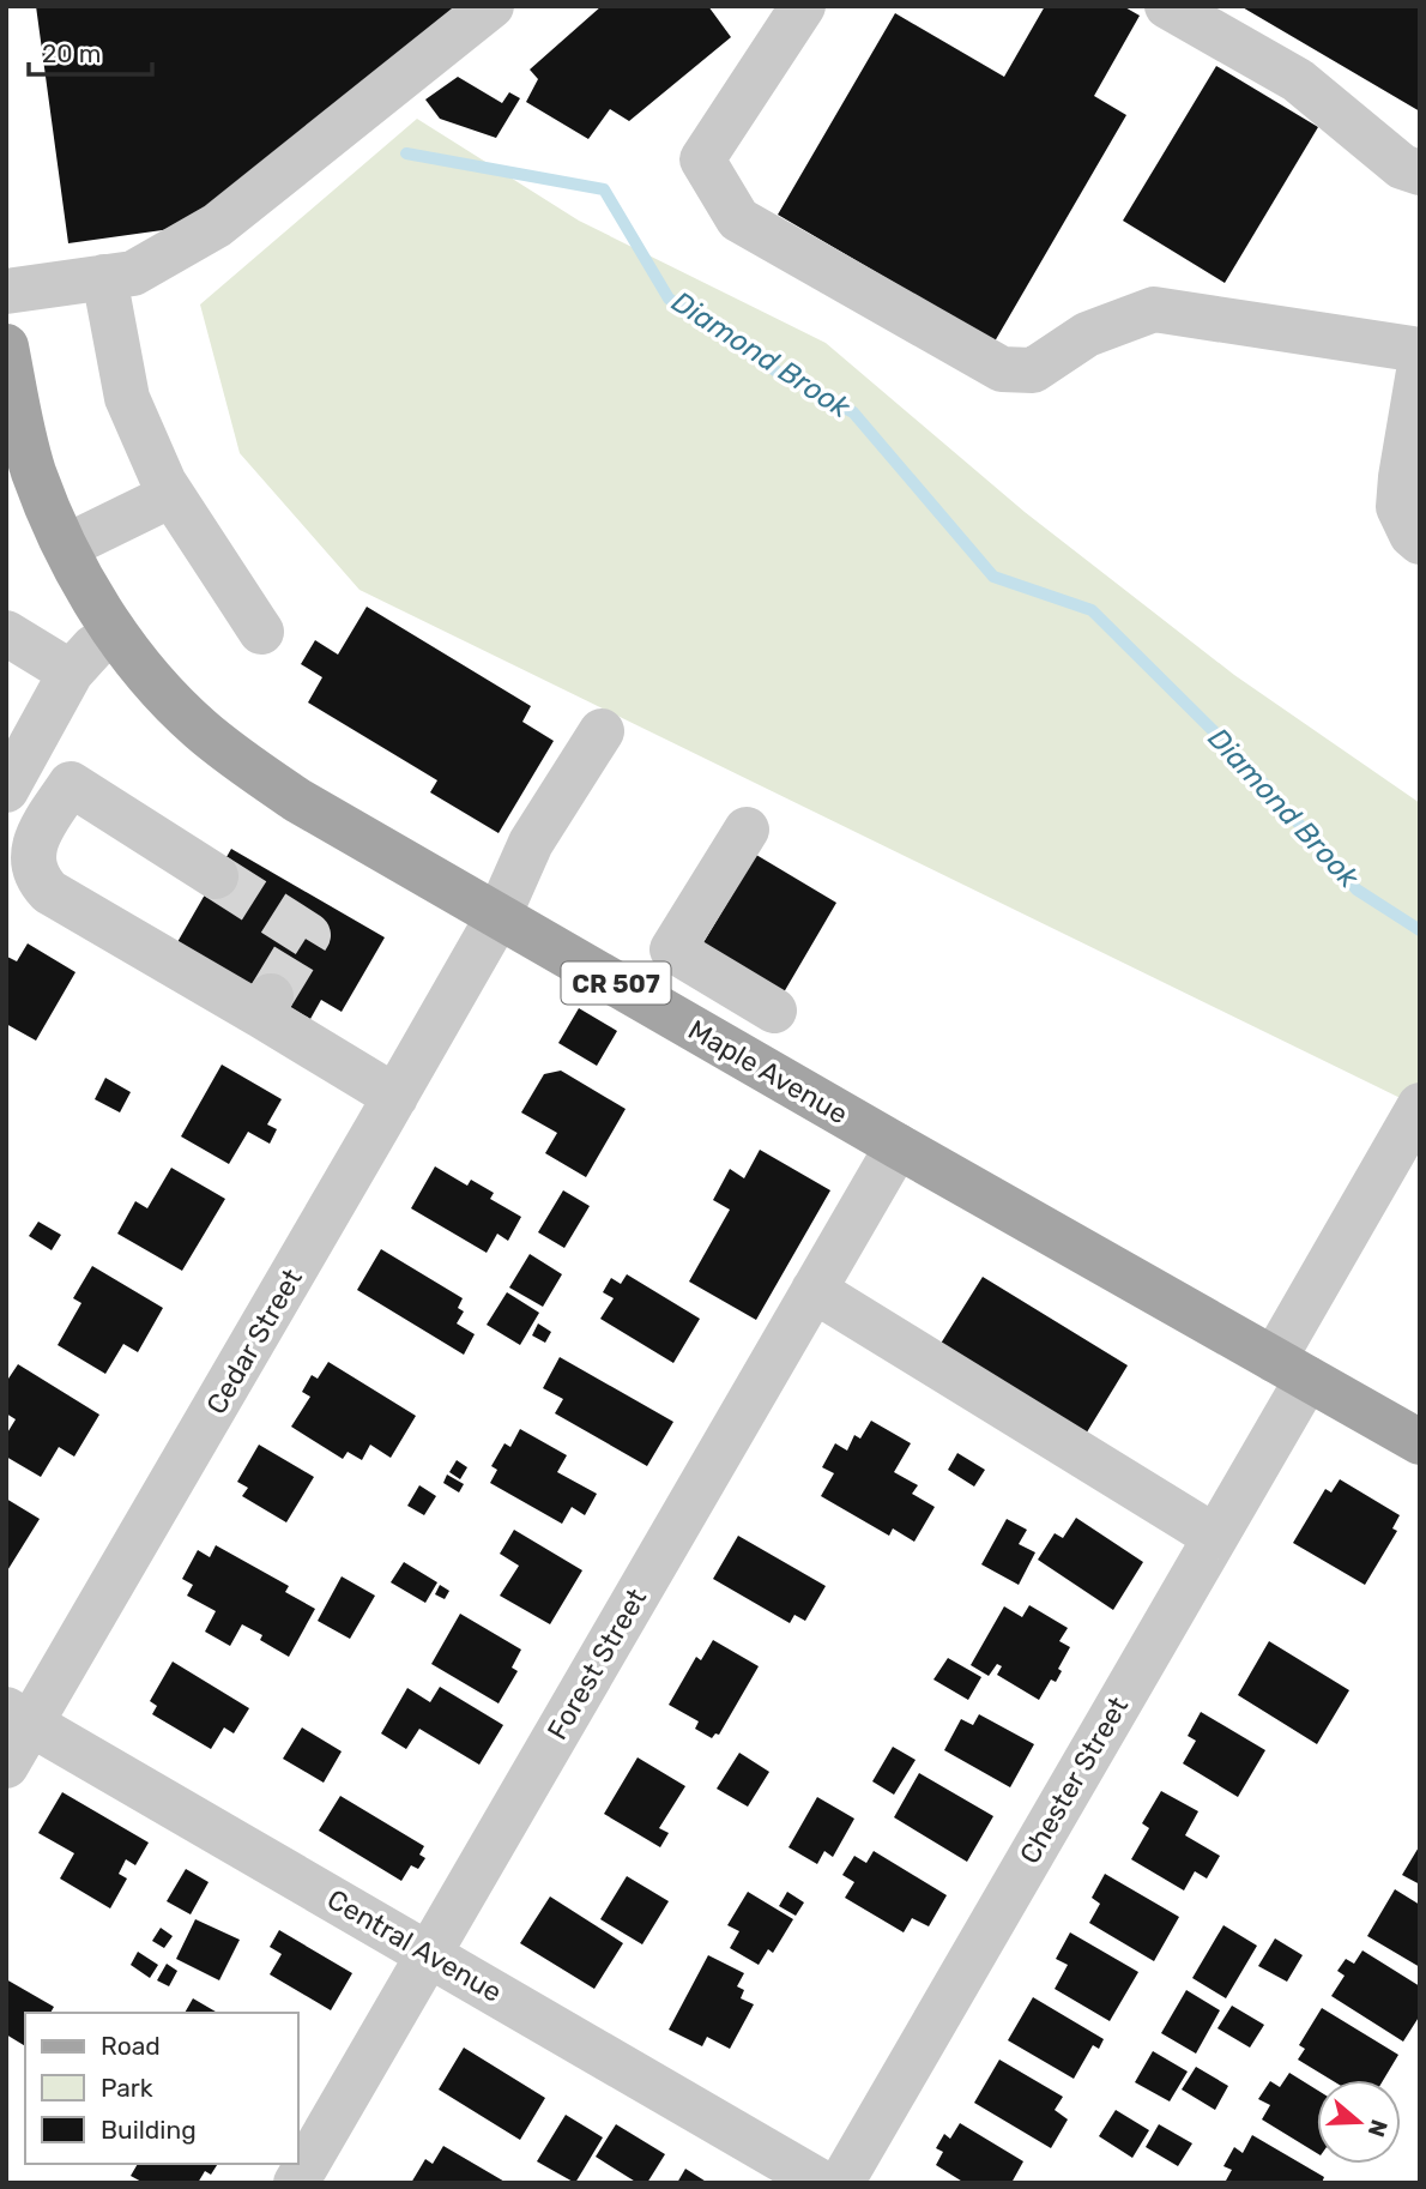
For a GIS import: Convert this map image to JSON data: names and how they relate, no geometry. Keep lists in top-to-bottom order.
{
  "streets": {
    "main road": ["CR 507", "Maple Avenue"],
    "street": [
      "Cedar Street",
      "Forest Street",
      "Chester Street",
      "Central Avenue"
    ]
  },
  "crossings": [
    ["Maple Avenue", "Cedar Street"],
    ["Maple Avenue", "Forest Street"],
    ["Maple Avenue", "Chester Street"],
    ["Cedar Street", "Central Avenue"],
    ["Forest Street", "Central Avenue"]
  ],
  "water": ["Diamond Brook"],
  "legend": ["Road", "Park", "Building"],
  "scale_bar": "20 m",
  "north": "right"
}
